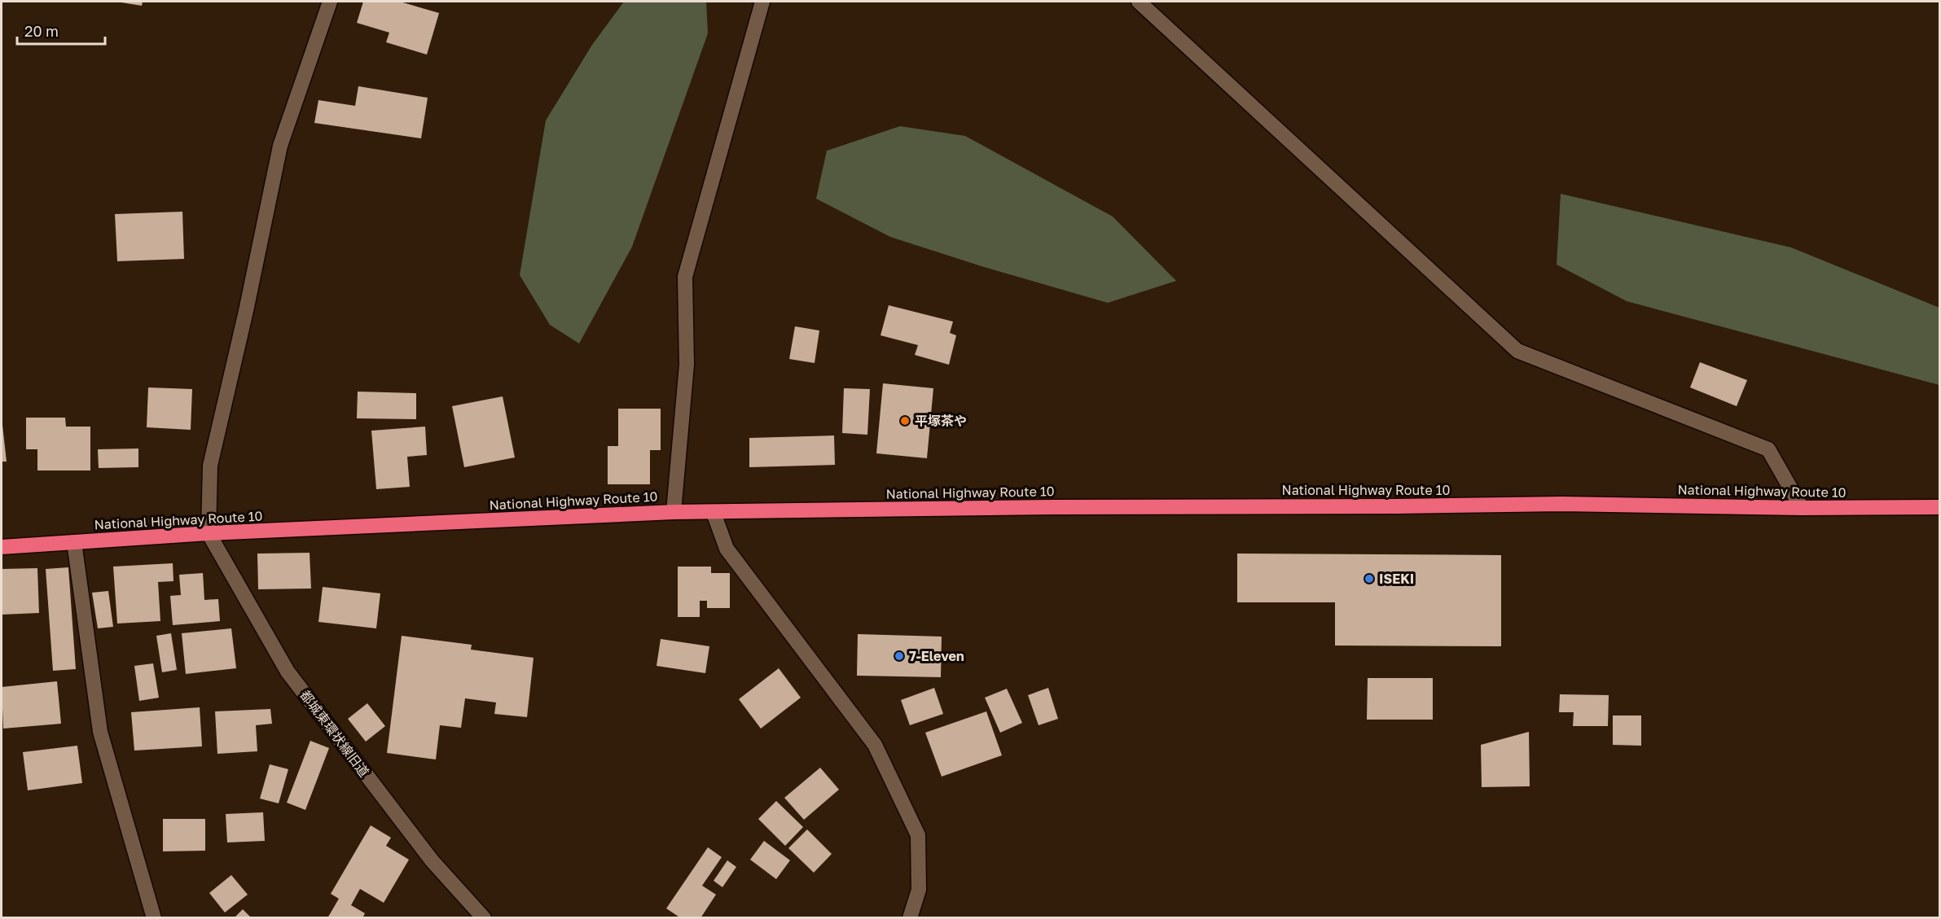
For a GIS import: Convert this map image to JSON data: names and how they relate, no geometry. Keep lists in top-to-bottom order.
{
  "streets": {
    "highway": ["National Highway Route 10"],
    "street": ["都城東環状線旧道"]
  },
  "crossings": [
    ["National Highway Route 10", "都城東環状線旧道"]
  ],
  "places": ["平塚茶や", "ISEKI", "7-Eleven"],
  "scale_bar": "20 m"
}
